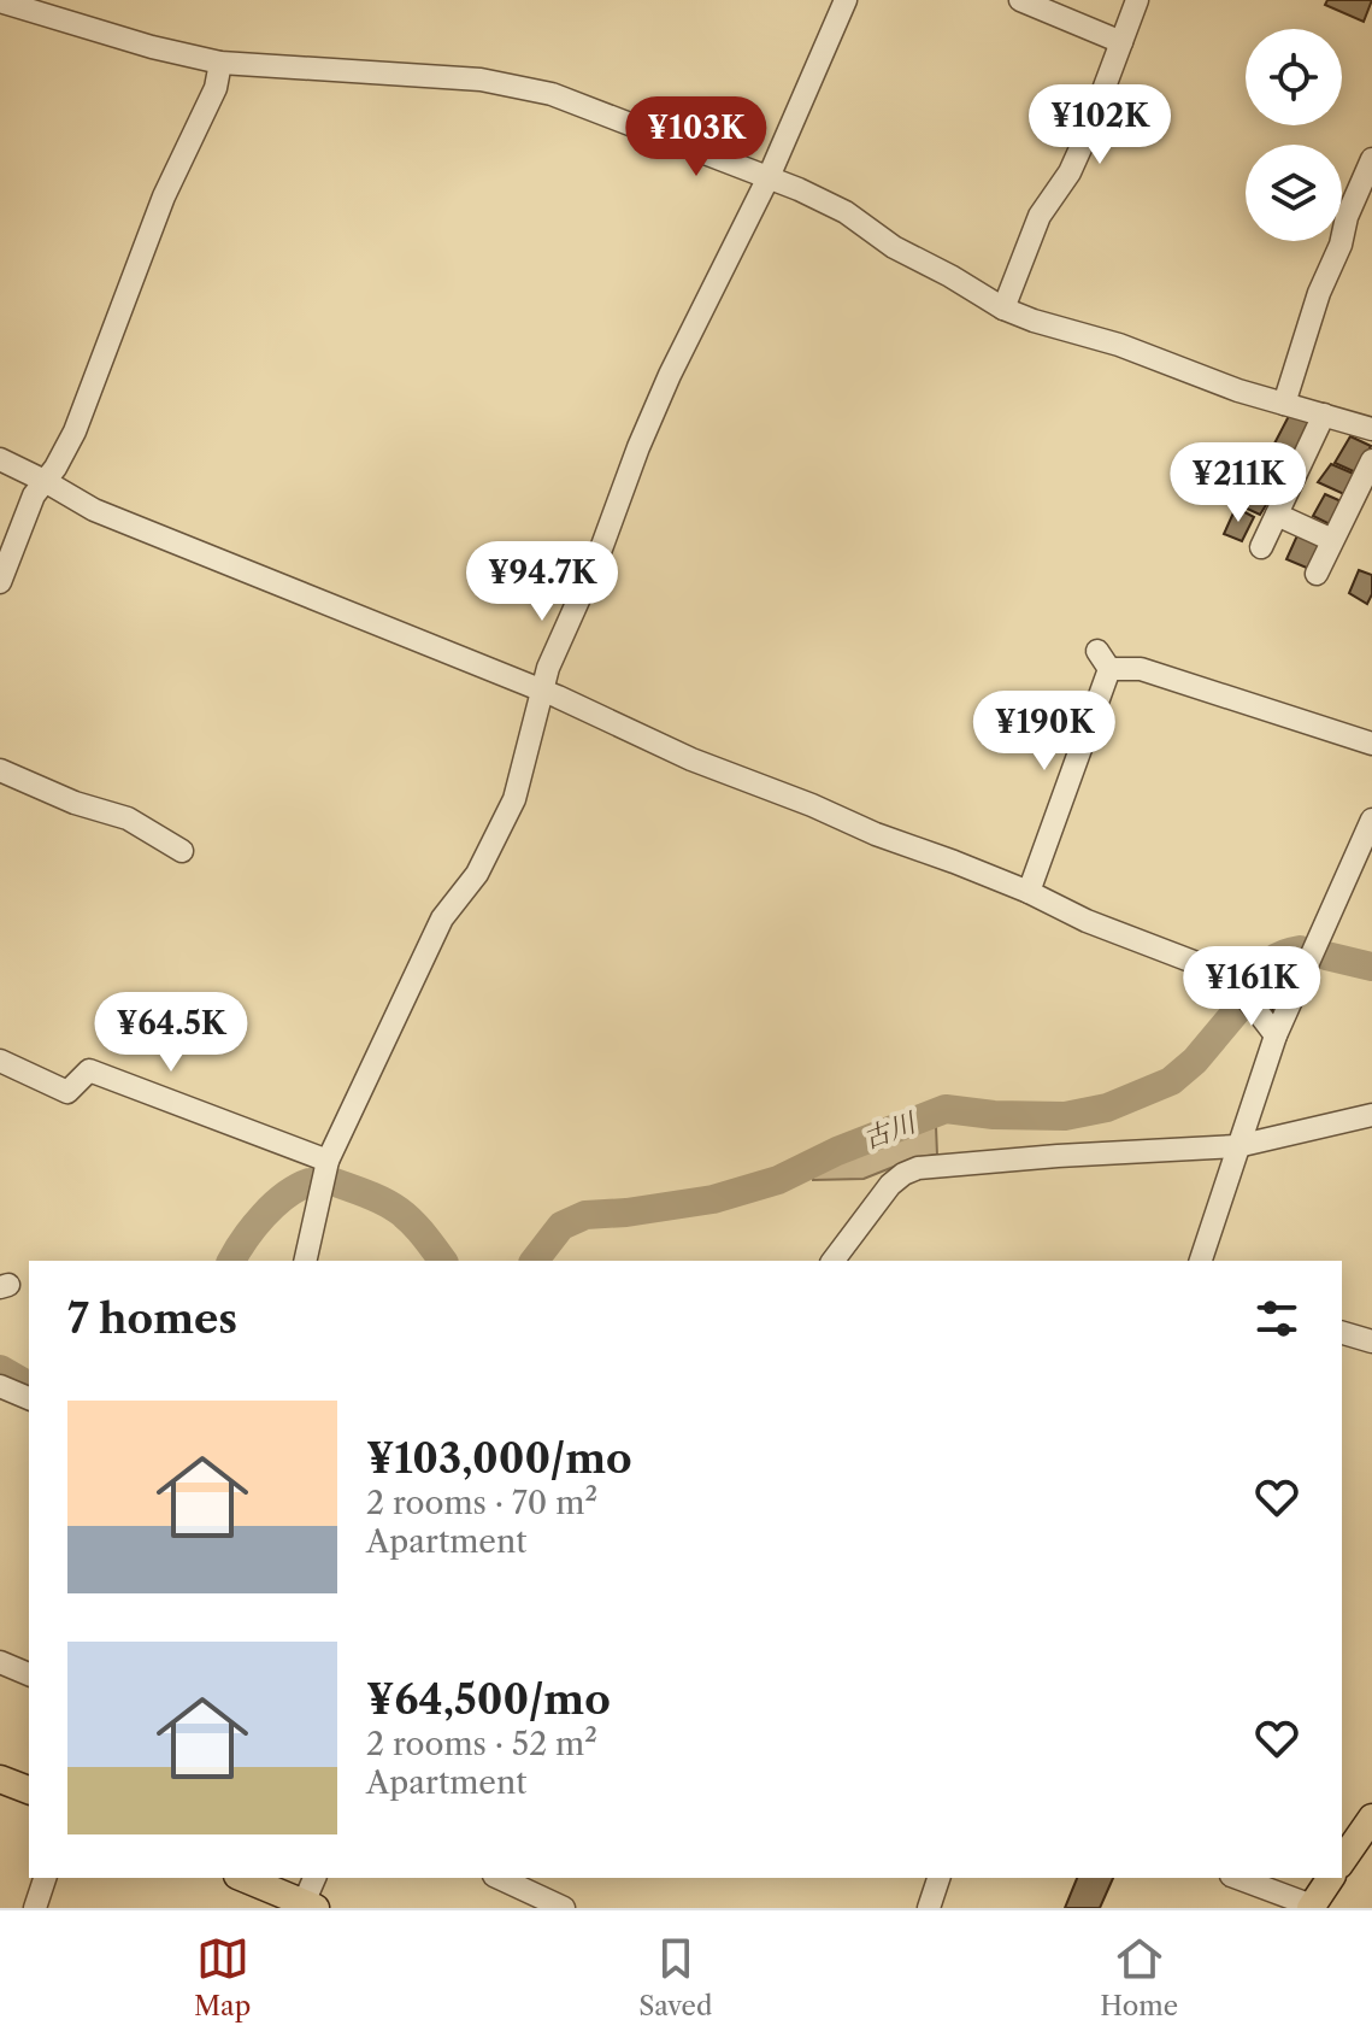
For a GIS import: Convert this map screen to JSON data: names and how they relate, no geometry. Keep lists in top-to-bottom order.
{
  "water": ["古川"],
  "page": {
    "price": [
      "¥102K",
      "¥103K",
      "¥211K",
      "¥94.7K",
      "¥190K",
      "¥161K",
      "¥64.5K"
    ],
    "heading": "7 homes",
    "list": [
      {
        "name": "¥103,000/mo",
        "note": "2 rooms · 70 m² · Apartment"
      },
      {
        "name": "¥64,500/mo",
        "note": "2 rooms · 52 m² · Apartment"
      }
    ],
    "tabs": ["Map", "Saved", "Home"]
  }
}
